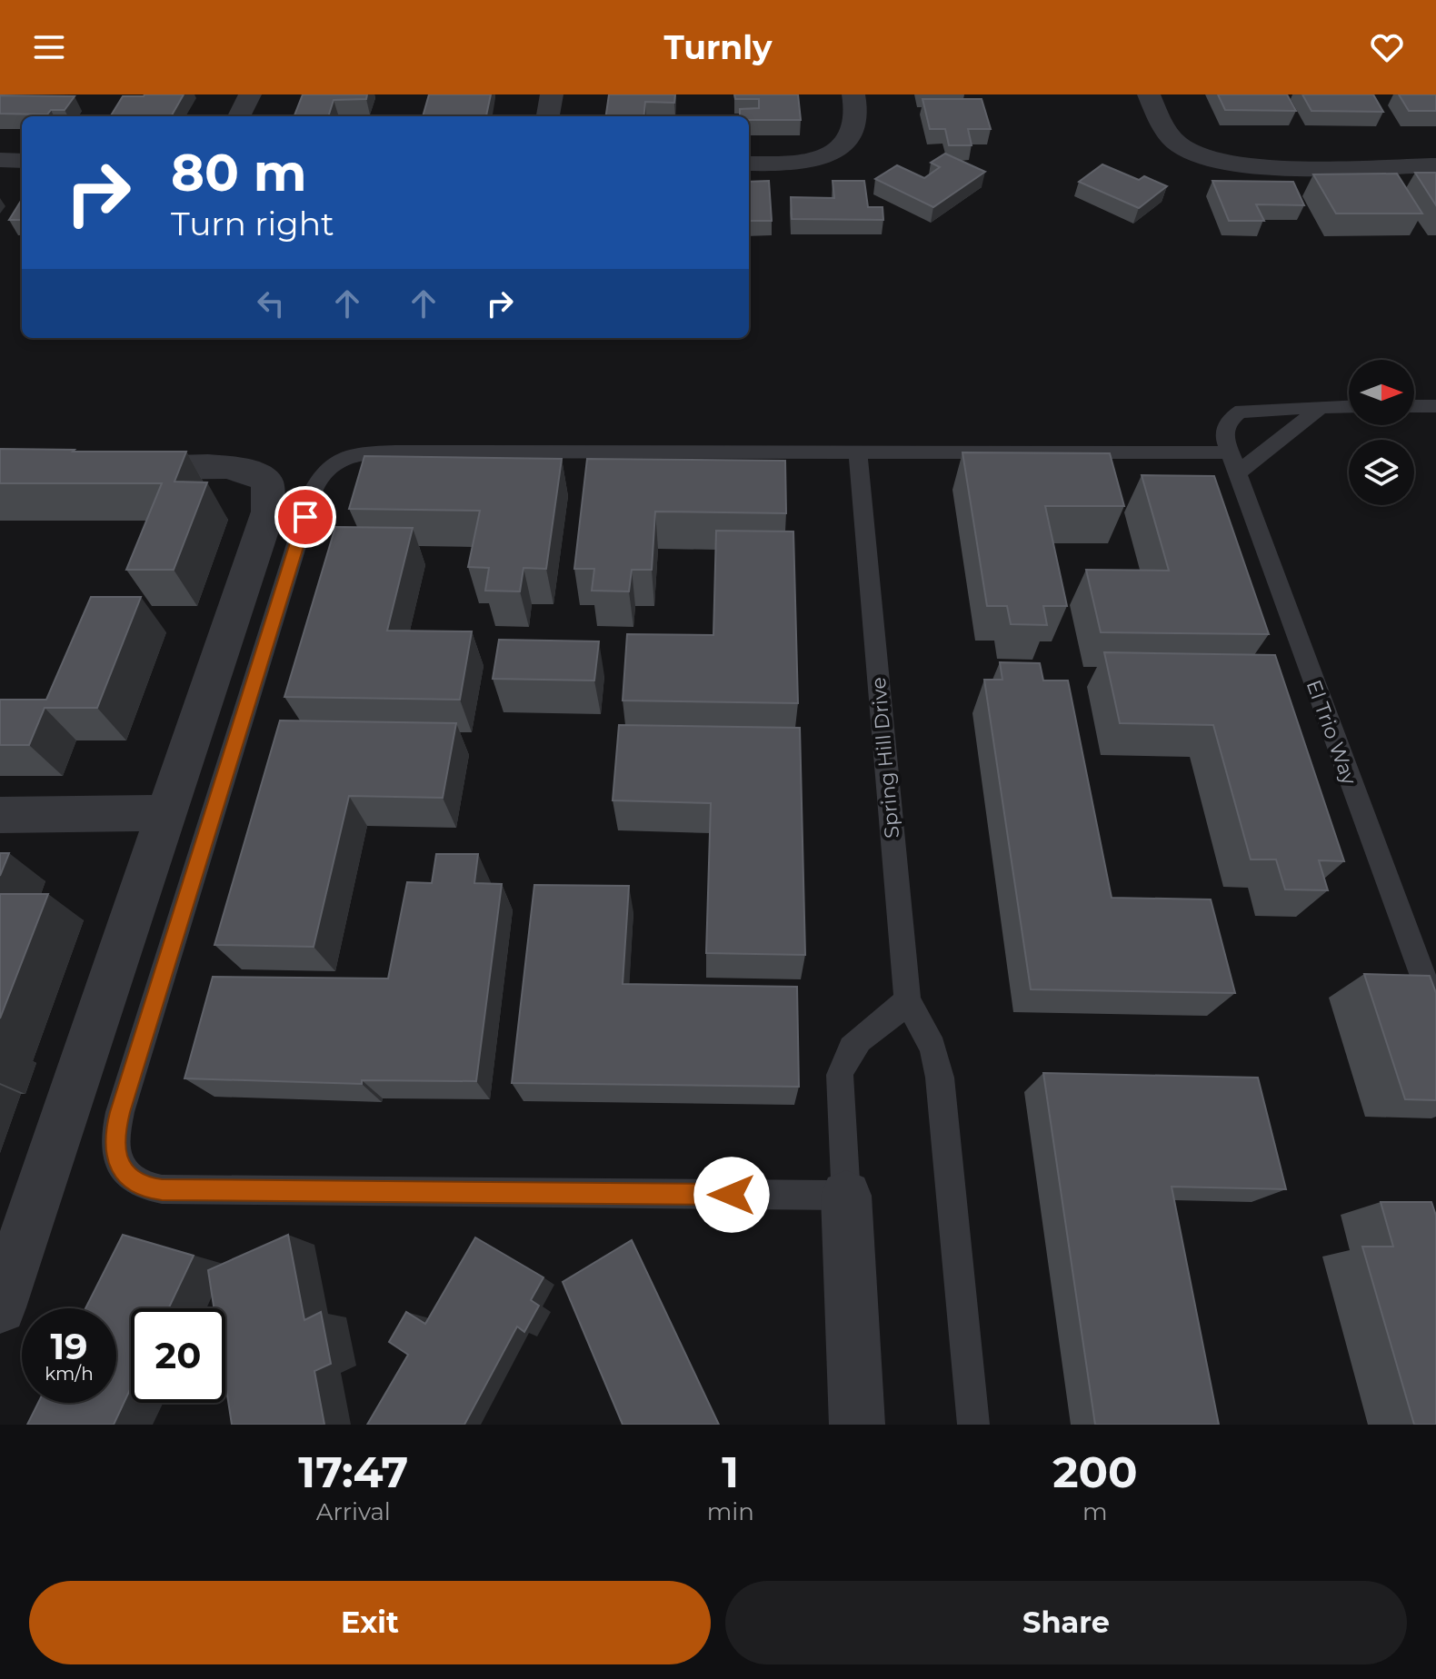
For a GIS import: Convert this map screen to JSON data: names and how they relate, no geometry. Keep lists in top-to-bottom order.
{
  "streets": {
    "lane": ["El Trio Way", "Spring Hill Drive"]
  },
  "north": "right",
  "page": {
    "header": "Turnly",
    "turn": ["80 m", "Turn right"],
    "speed": "19 km/h",
    "limit": "20",
    "eta": [
      "17:47",
      "Arrival",
      "1",
      "min",
      "200",
      "m"
    ],
    "buttons": ["Exit", "Share"]
  }
}
